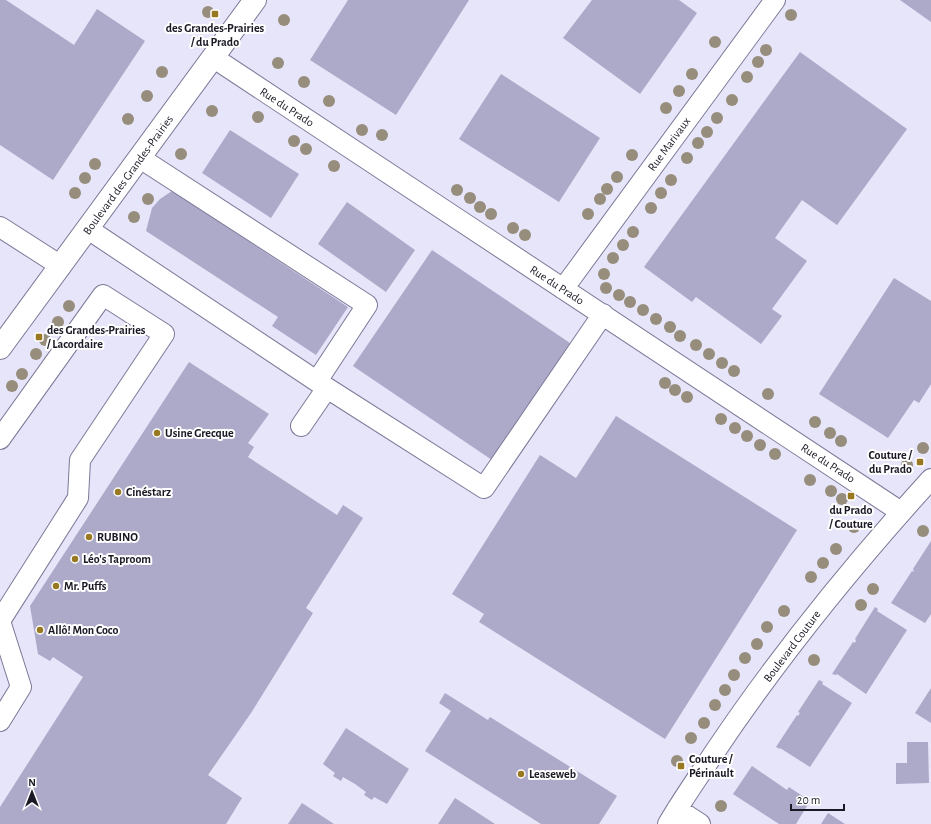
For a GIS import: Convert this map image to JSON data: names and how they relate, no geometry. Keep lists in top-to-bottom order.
{
  "streets": {
    "main road": ["Boulevard des Grandes-Prairies"],
    "street": ["Rue du Prado", "Rue Marivaux", "Boulevard Couture"]
  },
  "crossings": [
    ["Rue du Prado", "Rue Marivaux"],
    ["Rue du Prado", "Boulevard des Grandes-Prairies"],
    ["Rue du Prado", "Boulevard Couture"]
  ],
  "places": {
    "transit": [
      "des Grandes-Prairies / du Prado",
      "des Grandes-Prairies / Lacordaire",
      "Couture / du Prado",
      "du Prado / Couture",
      "Couture / Périnault"
    ],
    "other": [
      "Usine Grecque",
      "Cinéstarz",
      "RUBINO",
      "Léo's Taproom",
      "Mr. Puffs",
      "Allô! Mon Coco",
      "Leaseweb"
    ]
  },
  "scale_bar": "20 m",
  "north": "top"
}
